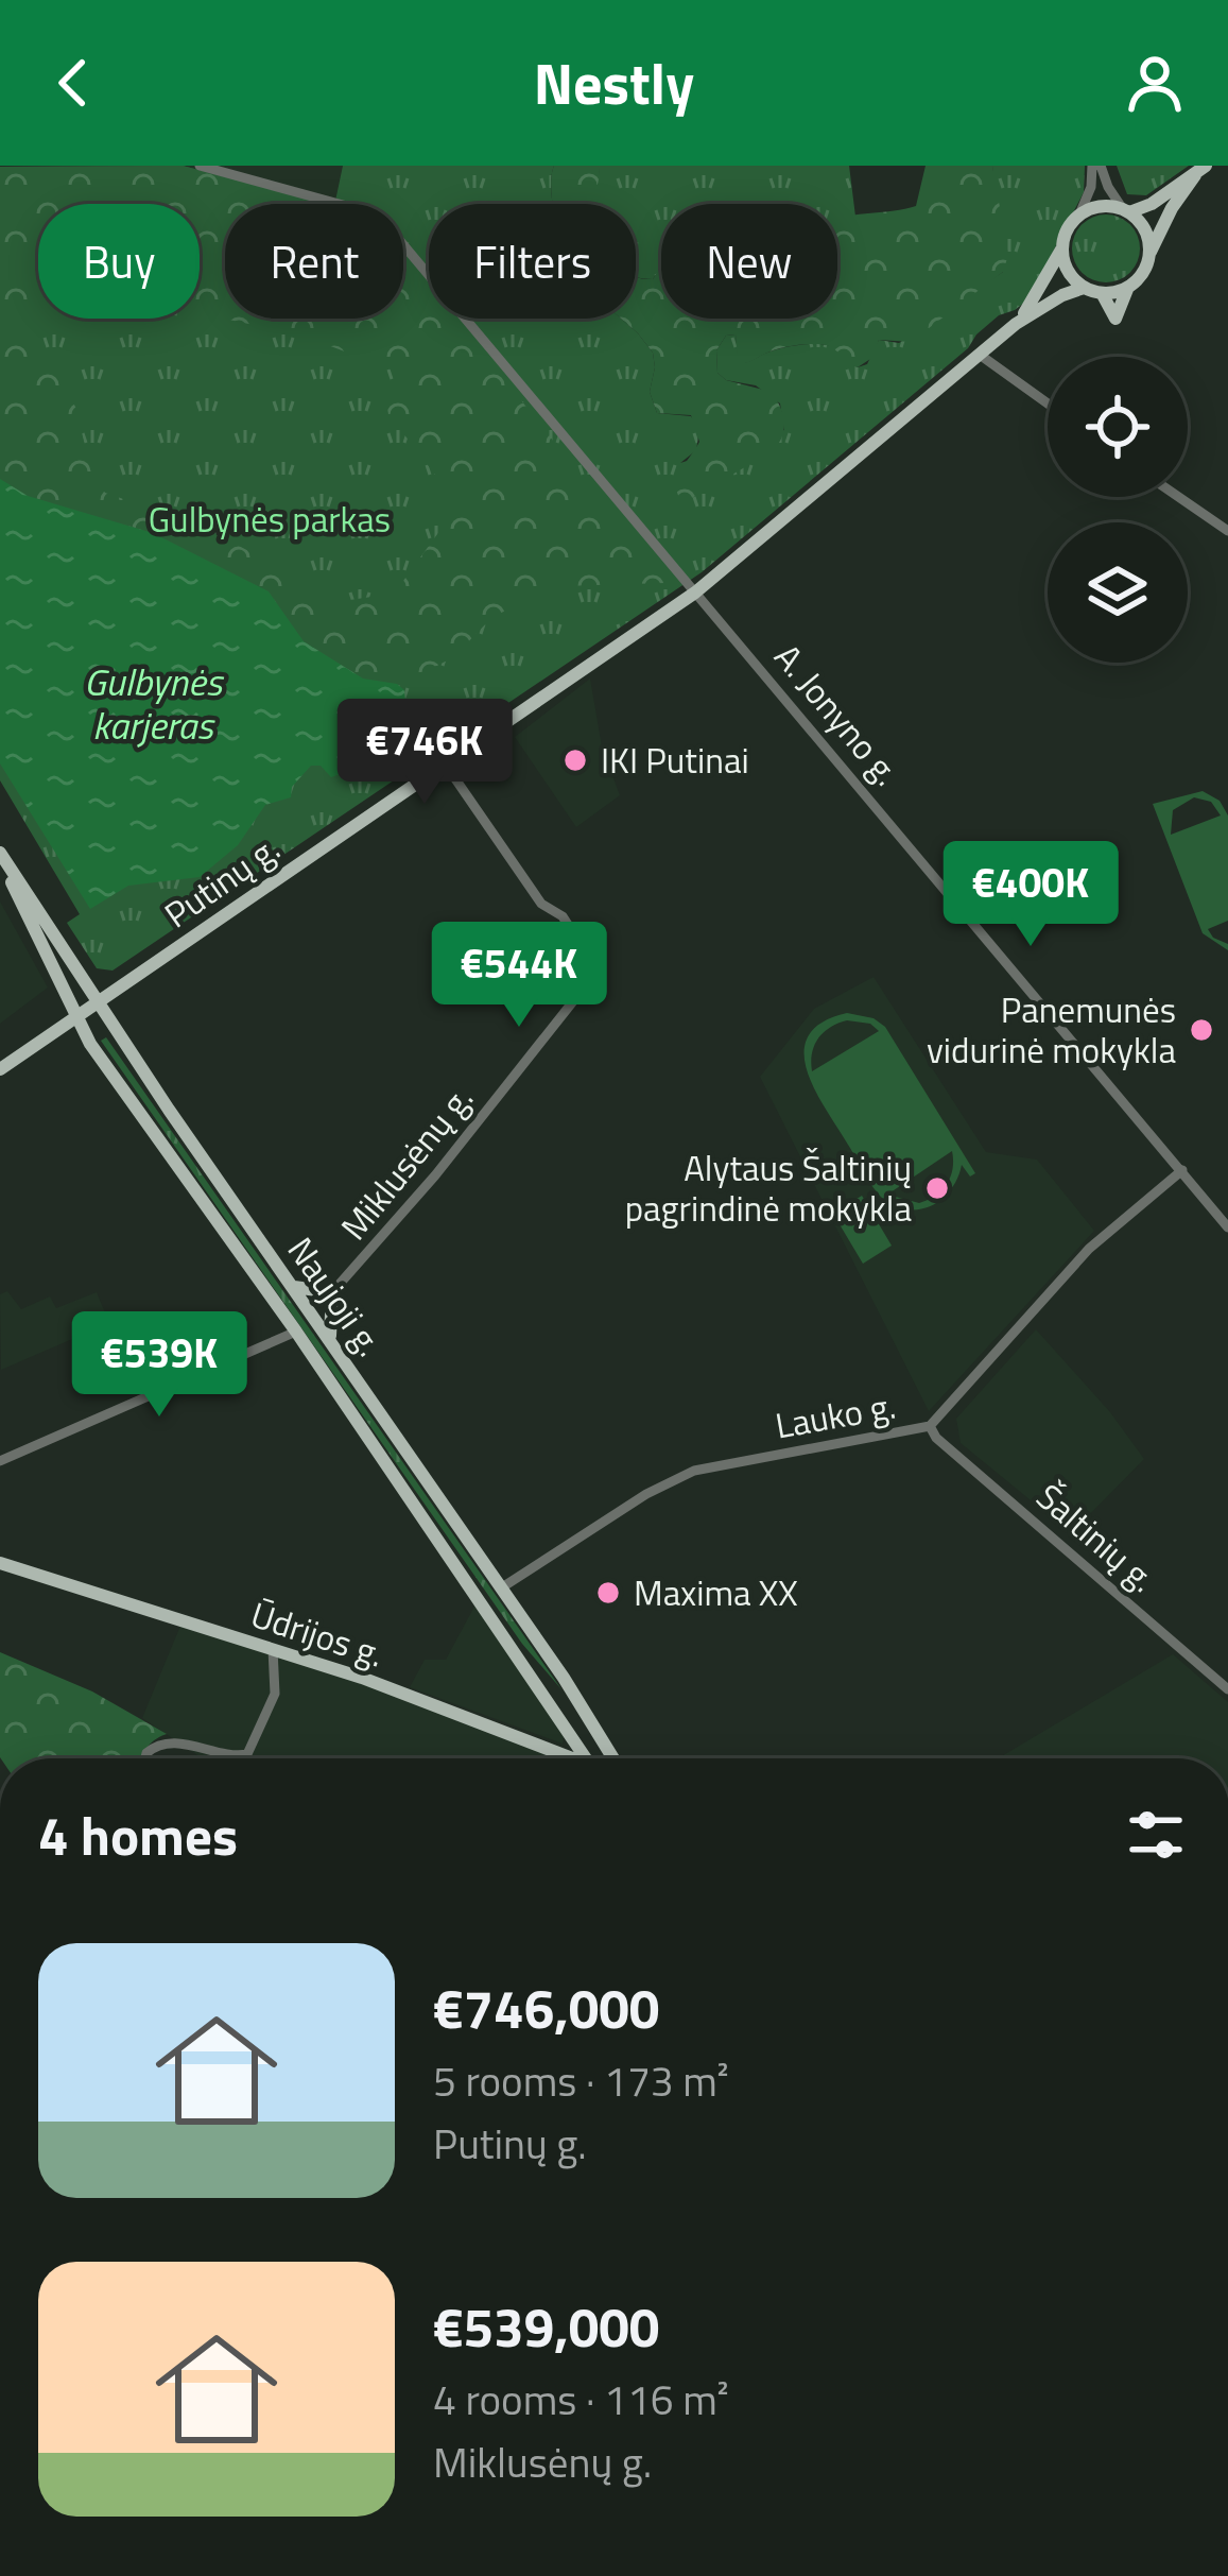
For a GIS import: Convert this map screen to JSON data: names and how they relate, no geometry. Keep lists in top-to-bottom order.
{
  "streets": {
    "main road": ["Putinų g.", "Naujoji g.", "Ūdrijos g."],
    "street": [
      "A. Jonyno g.",
      "Miklusėnų g.",
      "Lauko g.",
      "Šaltinių g."
    ]
  },
  "crossings": [
    ["A. Jonyno g.", "Putinų g."],
    ["A. Jonyno g.", "Lauko g."],
    ["Putinų g.", "Miklusėnų g."],
    ["Putinų g.", "Naujoji g."],
    ["Naujoji g.", "Lauko g."],
    ["Lauko g.", "Šaltinių g."]
  ],
  "water": ["Gulbynės karjeras"],
  "parks": ["Gulbynės parkas"],
  "places": [
    "IKI Putinai",
    "Panemunės vidurinė mokykla",
    "Alytaus Šaltinių pagrindinė mokykla",
    "Maxima XX"
  ],
  "page": {
    "header": "Nestly",
    "chip": [
      "Buy",
      "Rent",
      "Filters",
      "New"
    ],
    "price": [
      "€746K",
      "€400K",
      "€544K",
      "€539K"
    ],
    "heading": "4 homes",
    "list": [
      {
        "name": "€746,000",
        "note": "5 rooms · 173 m² · Putinų g."
      },
      {
        "name": "€539,000",
        "note": "4 rooms · 116 m² · Miklusėnų g."
      }
    ]
  }
}
